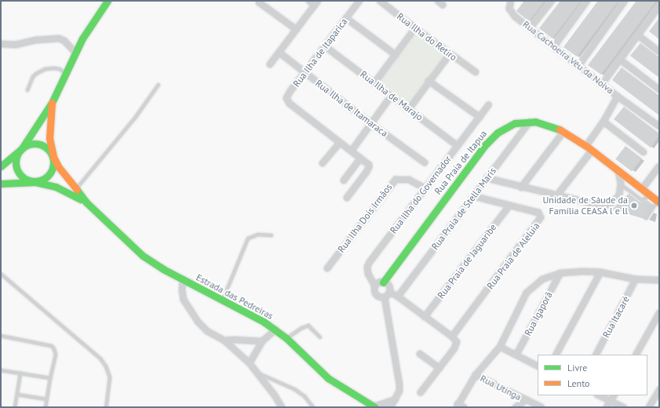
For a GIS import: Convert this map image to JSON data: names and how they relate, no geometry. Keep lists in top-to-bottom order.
{
  "streets": {
    "street": [
      "Rua Ilha do Retiro",
      "Rua Ilha de Itaparica",
      "Rua Cachoeira Véu da Noiva",
      "Rua Ilha de Marajo",
      "Rua Ilha de Itamaraca",
      "Rua Praia de Itapua",
      "Rua Ilha do Governador",
      "Rua Praia de Stella Maris",
      "Rua Ilha Dois Irmãos",
      "Rua Praia de Aleluia",
      "Rua Praia de Jaguaribe",
      "Estrada das Pedreiras",
      "Rua Igaporã",
      "Rua Itacaré",
      "Rua Utinga"
    ]
  },
  "crossings": [
    ["Rua Ilha de Itaparica", "Rua Ilha de Marajo"],
    ["Rua Ilha de Itaparica", "Rua Ilha de Itamaraca"],
    ["Rua Cachoeira Véu da Noiva", "Rua Praia de Itapua"],
    ["Rua Ilha de Marajo", "Rua Ilha do Governador"],
    ["Rua Praia de Itapua", "Rua Ilha do Governador"],
    ["Rua Praia de Itapua", "Rua Praia de Stella Maris"],
    ["Rua Ilha do Governador", "Rua Ilha Dois Irmãos"],
    ["Rua Praia de Stella Maris", "Rua Praia de Aleluia"],
    ["Rua Praia de Aleluia", "Rua Praia de Jaguaribe"]
  ],
  "places": ["Unidade de Sáude da Família CEASA l e ll"],
  "legend": ["Livre", "Lento"]
}
